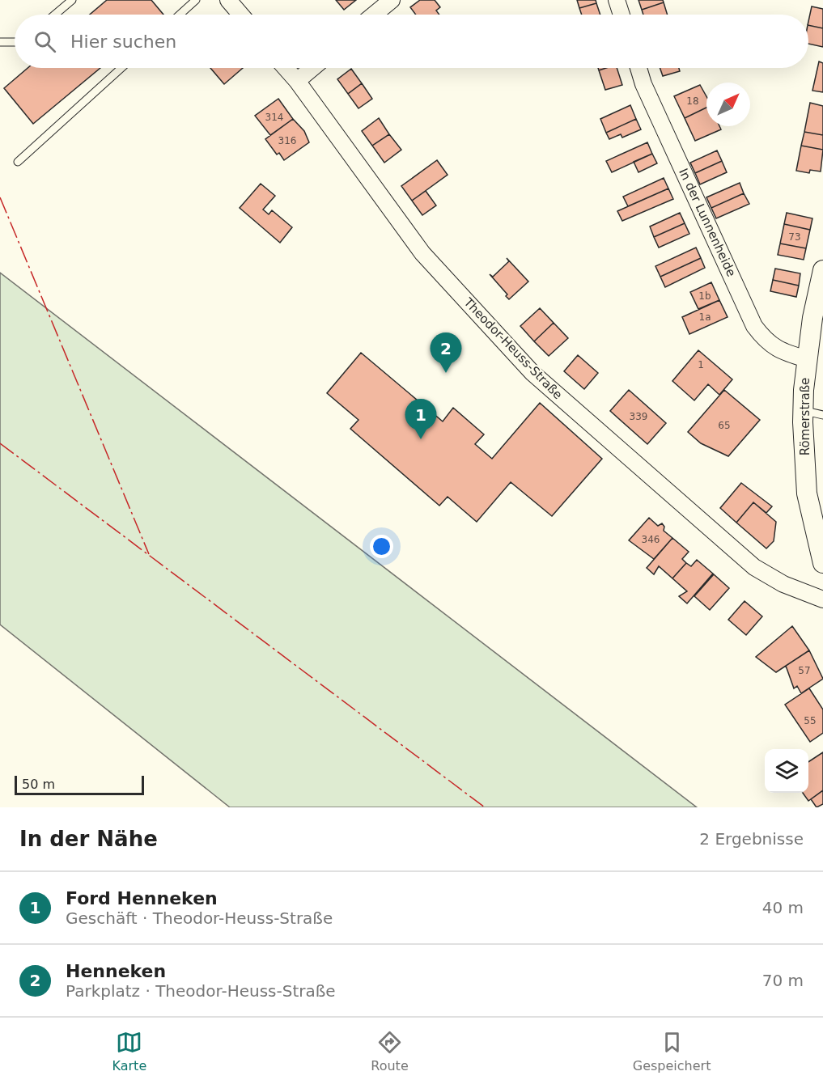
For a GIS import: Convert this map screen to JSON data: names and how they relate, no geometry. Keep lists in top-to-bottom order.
{
  "streets": {
    "street": ["In der Lunnenheide", "Theodor-Heuss-Straße", "Römerstraße"]
  },
  "crossings": [
    ["In der Lunnenheide", "Römerstraße"]
  ],
  "house_numbers": [
    "18",
    "314",
    "316",
    "73",
    "1b",
    "1a",
    "1",
    "339",
    "65",
    "346",
    "57",
    "55"
  ],
  "scale_bar": "50 m",
  "north": "top right",
  "page": {
    "search": "Hier suchen",
    "pins": ["2", "1"],
    "scale": "50 m",
    "heading": ["In der Nähe", "2 Ergebnisse"],
    "list": [
      {
        "mark": "1",
        "name": "Ford Henneken",
        "note": "Geschäft · Theodor-Heuss-Straße",
        "value": "40 m"
      },
      {
        "mark": "2",
        "name": "Henneken",
        "note": "Parkplatz · Theodor-Heuss-Straße",
        "value": "70 m"
      }
    ],
    "nav": ["Karte", "Route", "Gespeichert"]
  }
}
